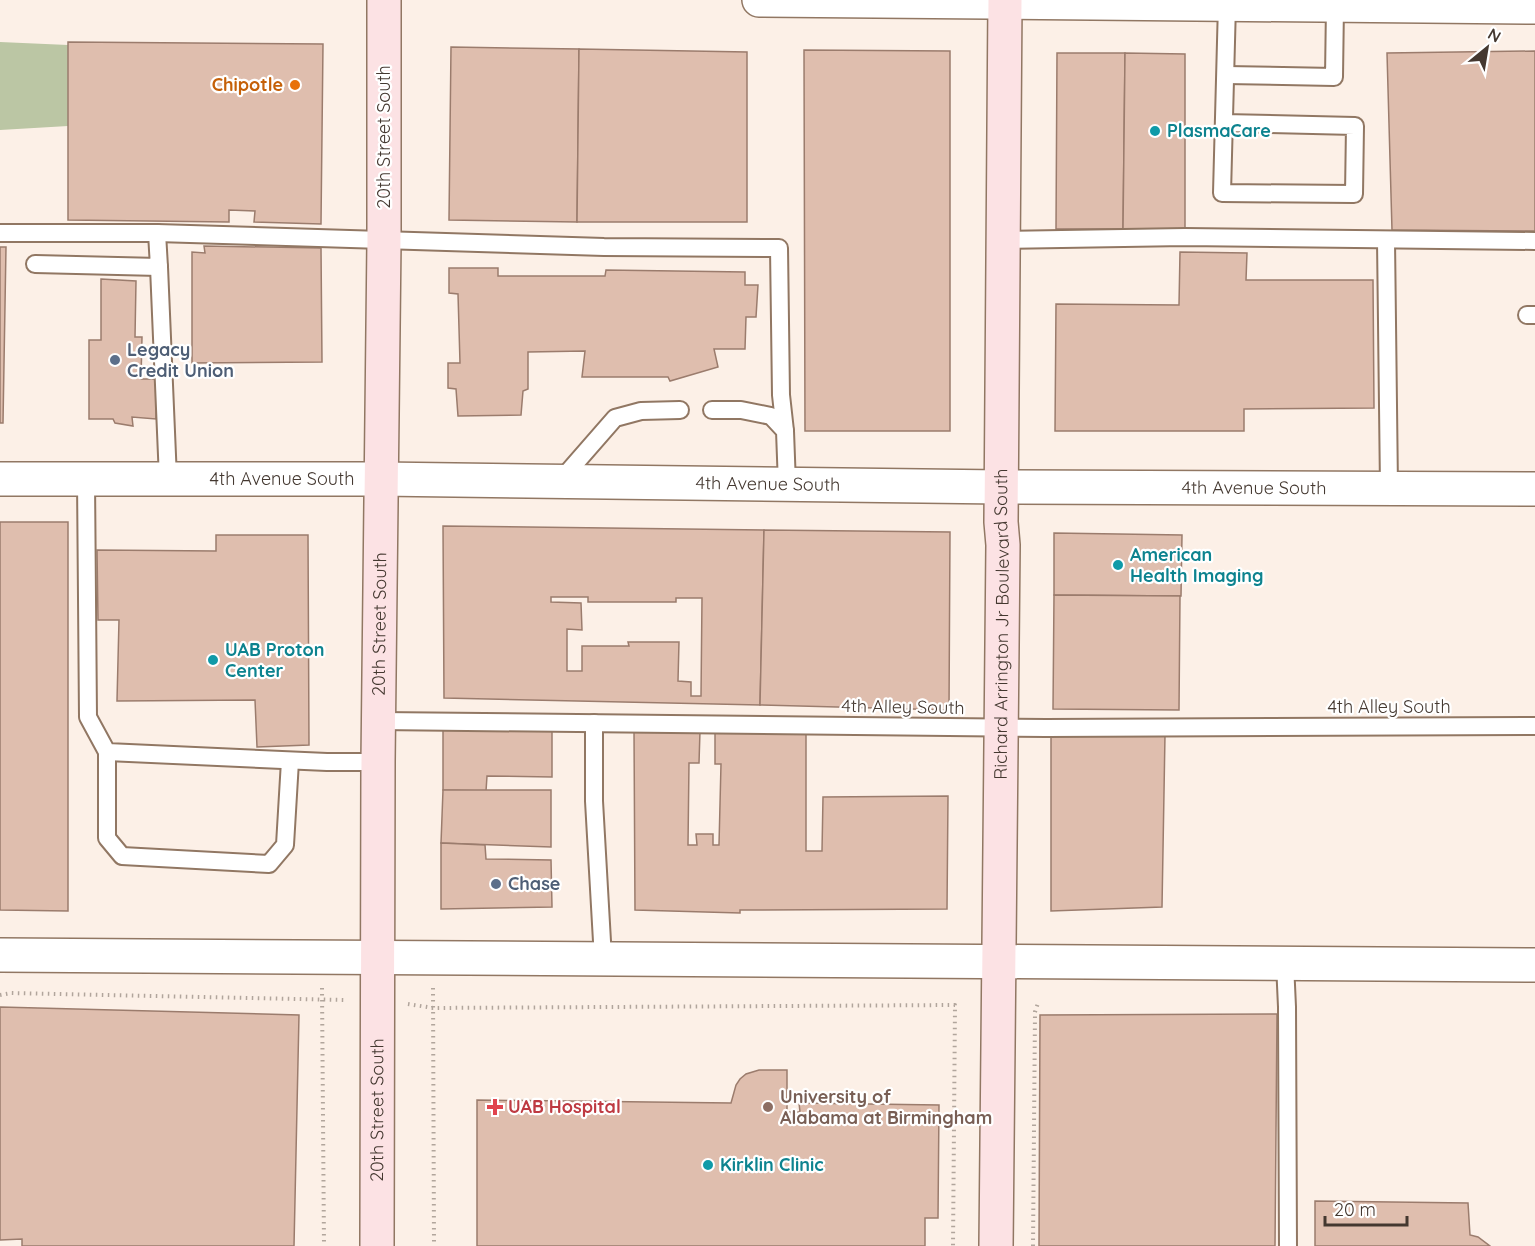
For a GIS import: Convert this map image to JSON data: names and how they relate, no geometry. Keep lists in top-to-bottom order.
{
  "streets": {
    "main road": ["20th Street South", "Richard Arrington Jr Boulevard South"],
    "street": ["4th Avenue South"],
    "lane": ["4th Alley South"]
  },
  "crossings": [
    ["20th Street South", "4th Avenue South"],
    ["20th Street South", "4th Alley South"],
    ["4th Avenue South", "Richard Arrington Jr Boulevard South"],
    ["Richard Arrington Jr Boulevard South", "4th Alley South"]
  ],
  "places": {
    "other": [
      "Chipotle",
      "PlasmaCare",
      "Legacy Credit Union",
      "American Health Imaging",
      "UAB Proton Center",
      "Chase",
      "University of Alabama at Birmingham",
      "Kirklin Clinic"
    ],
    "health": ["UAB Hospital"]
  },
  "scale_bar": "20 m",
  "north": "top right"
}
